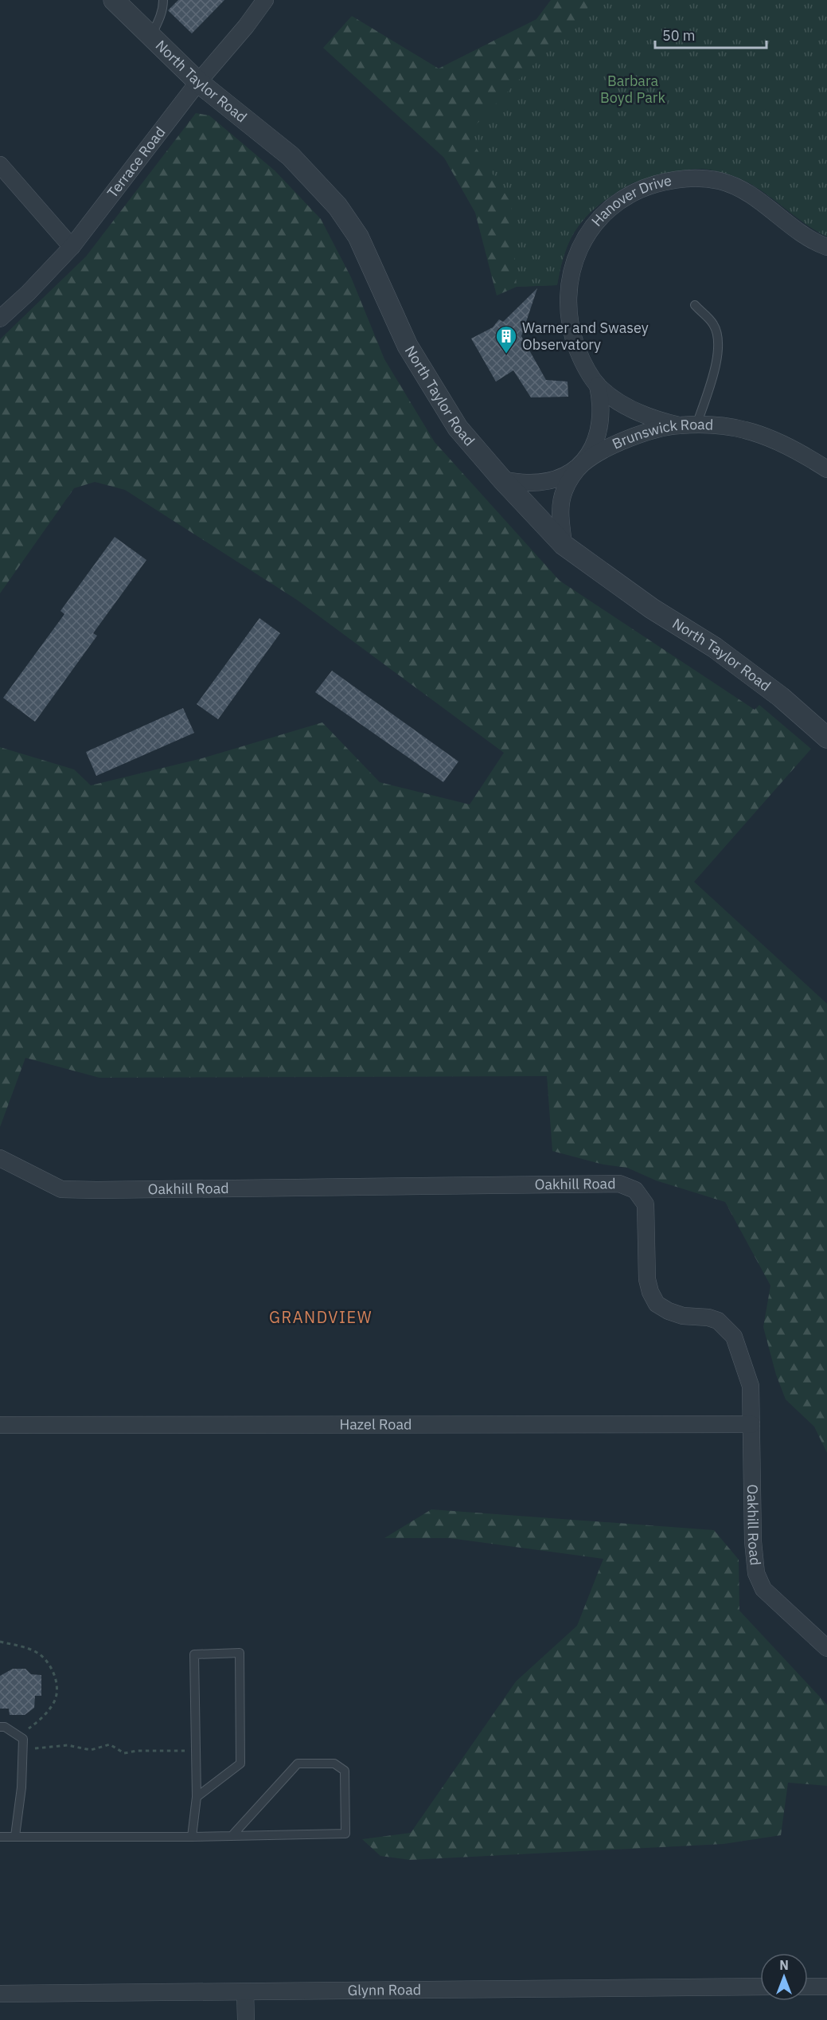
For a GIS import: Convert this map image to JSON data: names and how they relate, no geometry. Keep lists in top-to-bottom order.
{
  "streets": {
    "street": [
      "North Taylor Road",
      "Terrace Road",
      "Hanover Drive",
      "Brunswick Road",
      "Oakhill Road",
      "Hazel Road",
      "Glynn Road"
    ]
  },
  "crossings": [
    ["North Taylor Road", "Terrace Road"],
    ["North Taylor Road", "Hanover Drive"],
    ["North Taylor Road", "Brunswick Road"],
    ["Hanover Drive", "Brunswick Road"],
    ["Oakhill Road", "Hazel Road"]
  ],
  "districts": ["GRANDVIEW"],
  "parks": ["Barbara Boyd Park"],
  "places": {
    "building": ["Warner and Swasey Observatory"]
  },
  "scale_bar": "50 m",
  "north": "top"
}
